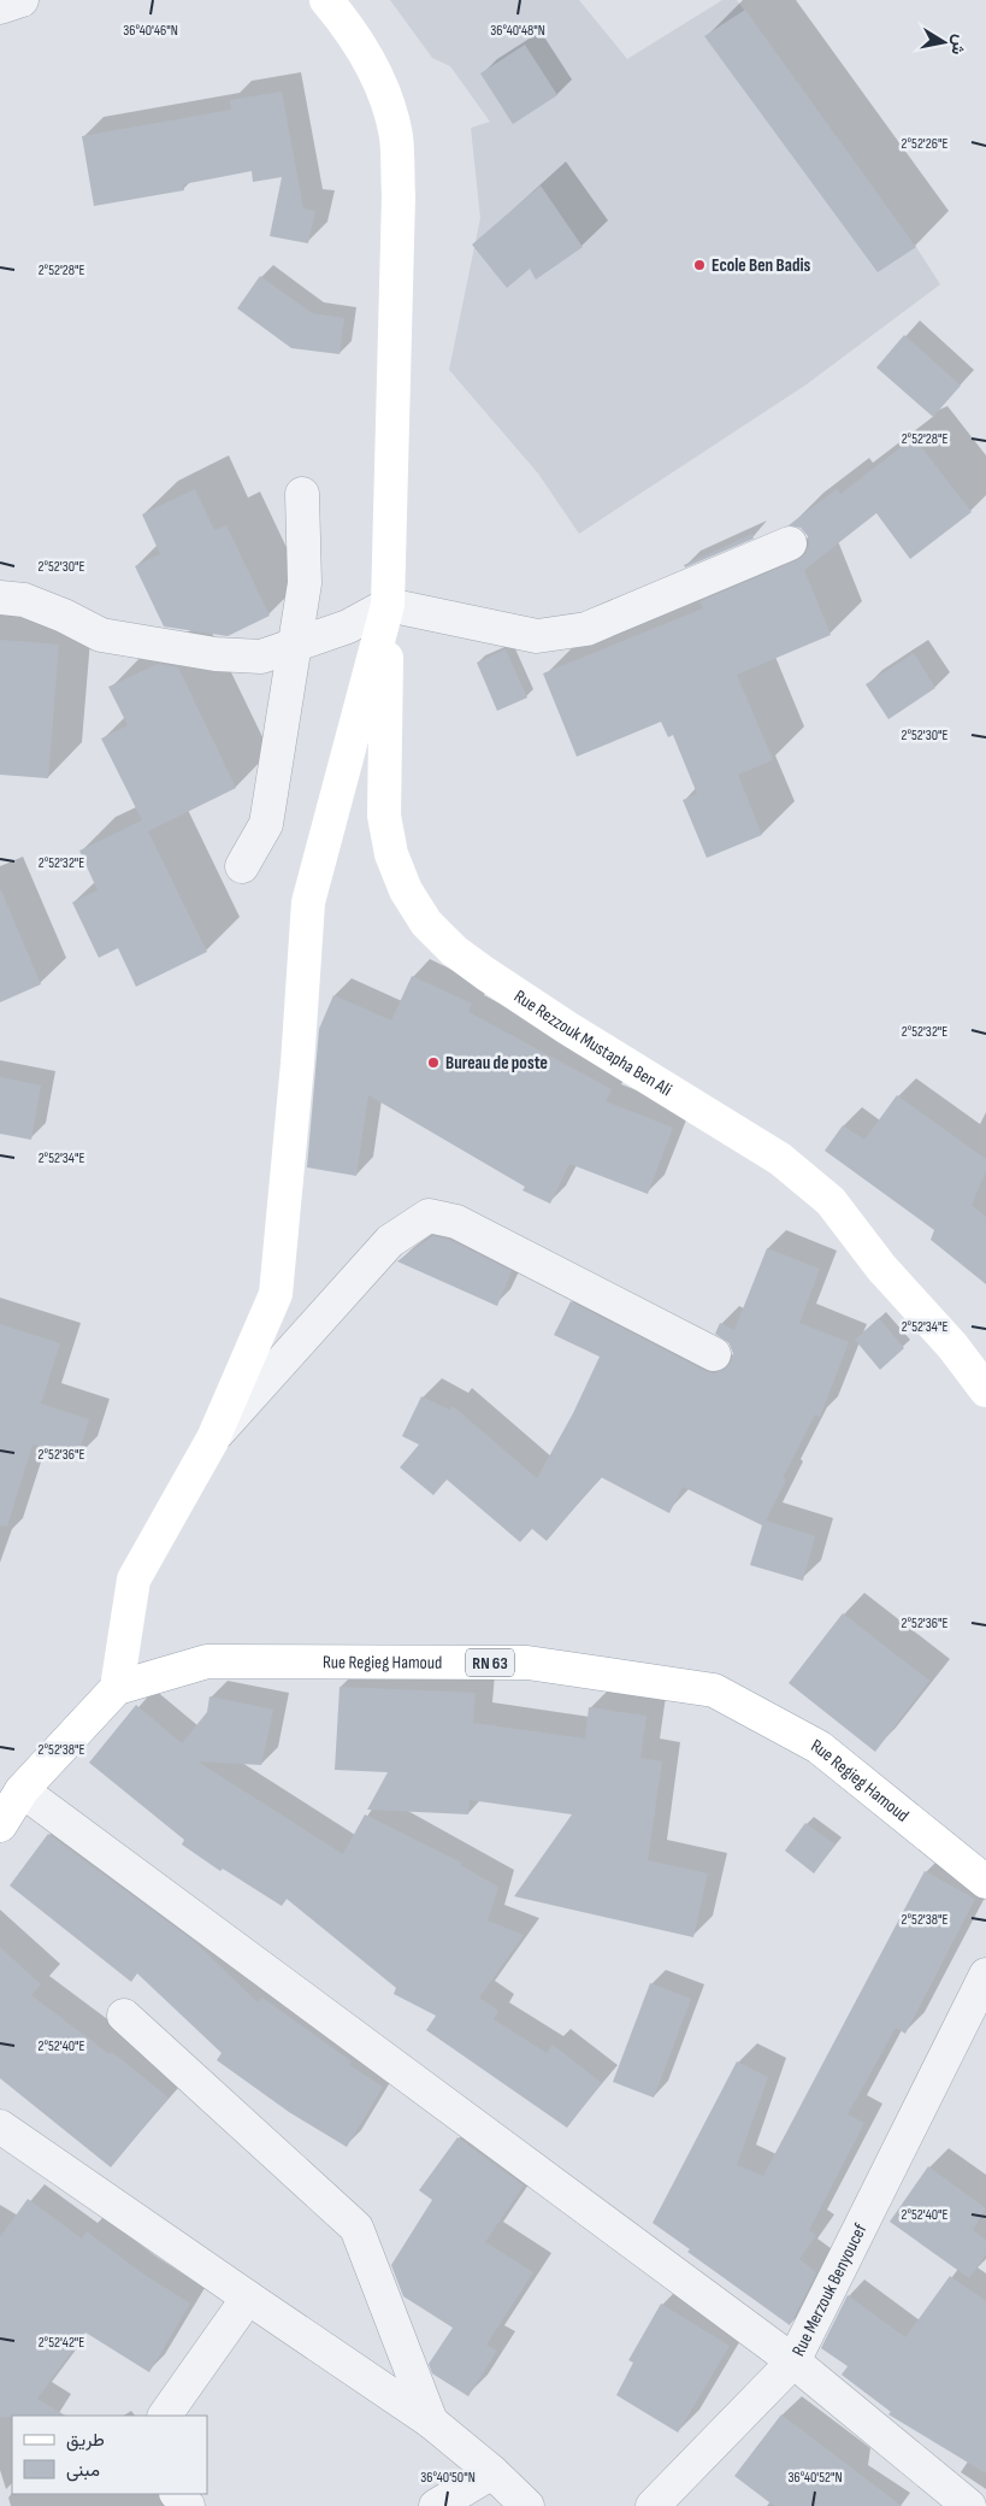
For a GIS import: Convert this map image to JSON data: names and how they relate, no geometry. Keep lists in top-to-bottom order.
{
  "streets": {
    "main road": ["Rue Rezzouk Mustapha Ben Ali", "Rue Regieg Hamoud", "RN 63"],
    "street": ["Rue Merzouk Benyoucef"]
  },
  "places": ["Ecole Ben Badis", "Bureau de poste"],
  "legend": ["طريق", "مبنى"],
  "north": "right",
  "coordinates": [
    "36°40'46\"N",
    "36°40'48\"N",
    "2°52'26\"E",
    "2°52'28\"E",
    "2°52'30\"E",
    "2°52'32\"E",
    "2°52'34\"E",
    "2°52'36\"E",
    "2°52'38\"E",
    "2°52'40\"E",
    "2°52'42\"E",
    "36°40'50\"N",
    "36°40'52\"N"
  ]
}
